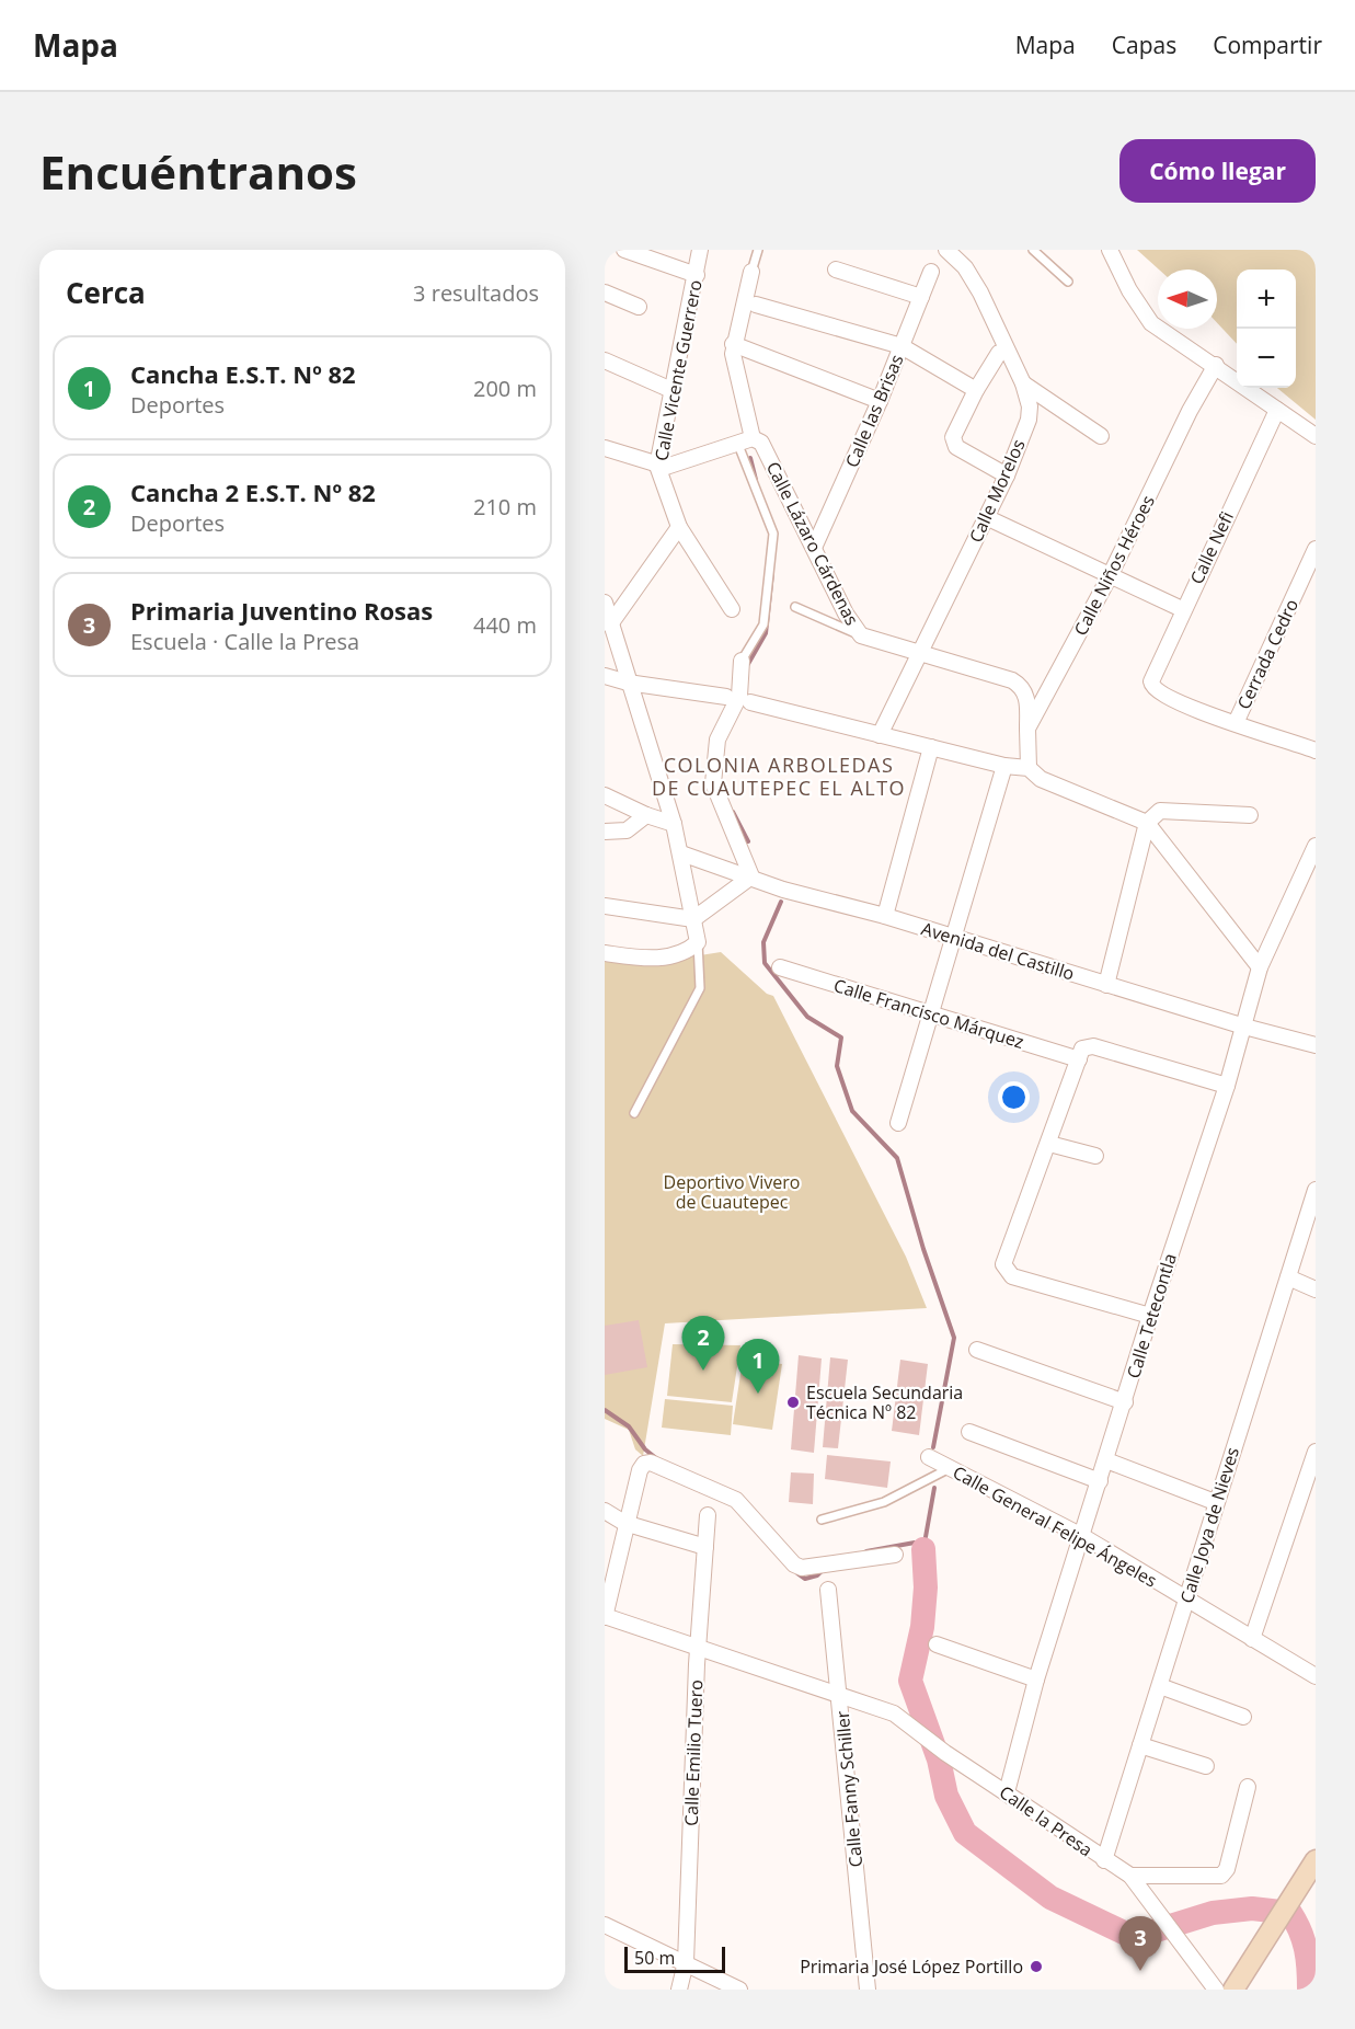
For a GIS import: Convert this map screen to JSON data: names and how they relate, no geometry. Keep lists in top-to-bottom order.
{
  "streets": {
    "street": [
      "Calle Vicente Guerrero",
      "Calle las Brisas",
      "Calle Morelos",
      "Calle Lázaro Cárdenas",
      "Calle Nefi",
      "Calle Niños Héroes",
      "Cerrada Cedro",
      "Avenida del Castillo",
      "Calle Francisco Márquez",
      "Calle Tetecontla",
      "Calle Joya de Nieves",
      "Calle General Felipe Ángeles",
      "Calle Emilio Tuero",
      "Calle Fanny Schiller",
      "Calle la Presa"
    ]
  },
  "crossings": [
    ["Calle las Brisas", "Calle Lázaro Cárdenas"],
    ["Calle Morelos", "Calle Lázaro Cárdenas"],
    ["Calle Lázaro Cárdenas", "Calle Niños Héroes"],
    ["Calle Nefi", "Cerrada Cedro"],
    ["Avenida del Castillo", "Calle Tetecontla"],
    ["Calle Tetecontla", "Calle General Felipe Ángeles"],
    ["Calle Tetecontla", "Calle la Presa"],
    ["Calle Joya de Nieves", "Calle General Felipe Ángeles"],
    ["Calle Joya de Nieves", "Calle la Presa"],
    ["Calle Emilio Tuero", "Calle la Presa"],
    ["Calle Fanny Schiller", "Calle la Presa"]
  ],
  "districts": ["COLONIA ARBOLEDAS DE CUAUTEPEC EL ALTO"],
  "parks": ["Deportivo Vivero de Cuautepec"],
  "places": ["Escuela Secundaria Técnica Nº 82", "Primaria José López Portillo"],
  "scale_bar": "50 m",
  "north": "left",
  "page": {
    "header": "Mapa",
    "nav": ["Mapa", "Capas", "Compartir"],
    "buttons": "Cómo llegar",
    "title": "Encuéntranos",
    "heading": ["Cerca", "3 resultados"],
    "map_buttons": ["+", "−"],
    "list": [
      {
        "mark": "1",
        "name": "Cancha E.S.T. Nº 82",
        "note": "Deportes",
        "value": "200 m"
      },
      {
        "mark": "2",
        "name": "Cancha 2 E.S.T. Nº 82",
        "note": "Deportes",
        "value": "210 m"
      },
      {
        "mark": "3",
        "name": "Primaria Juventino Rosas",
        "note": "Escuela · Calle la Presa",
        "value": "440 m"
      }
    ],
    "pins": ["2", "1", "3"],
    "scale": "50 m"
  }
}
